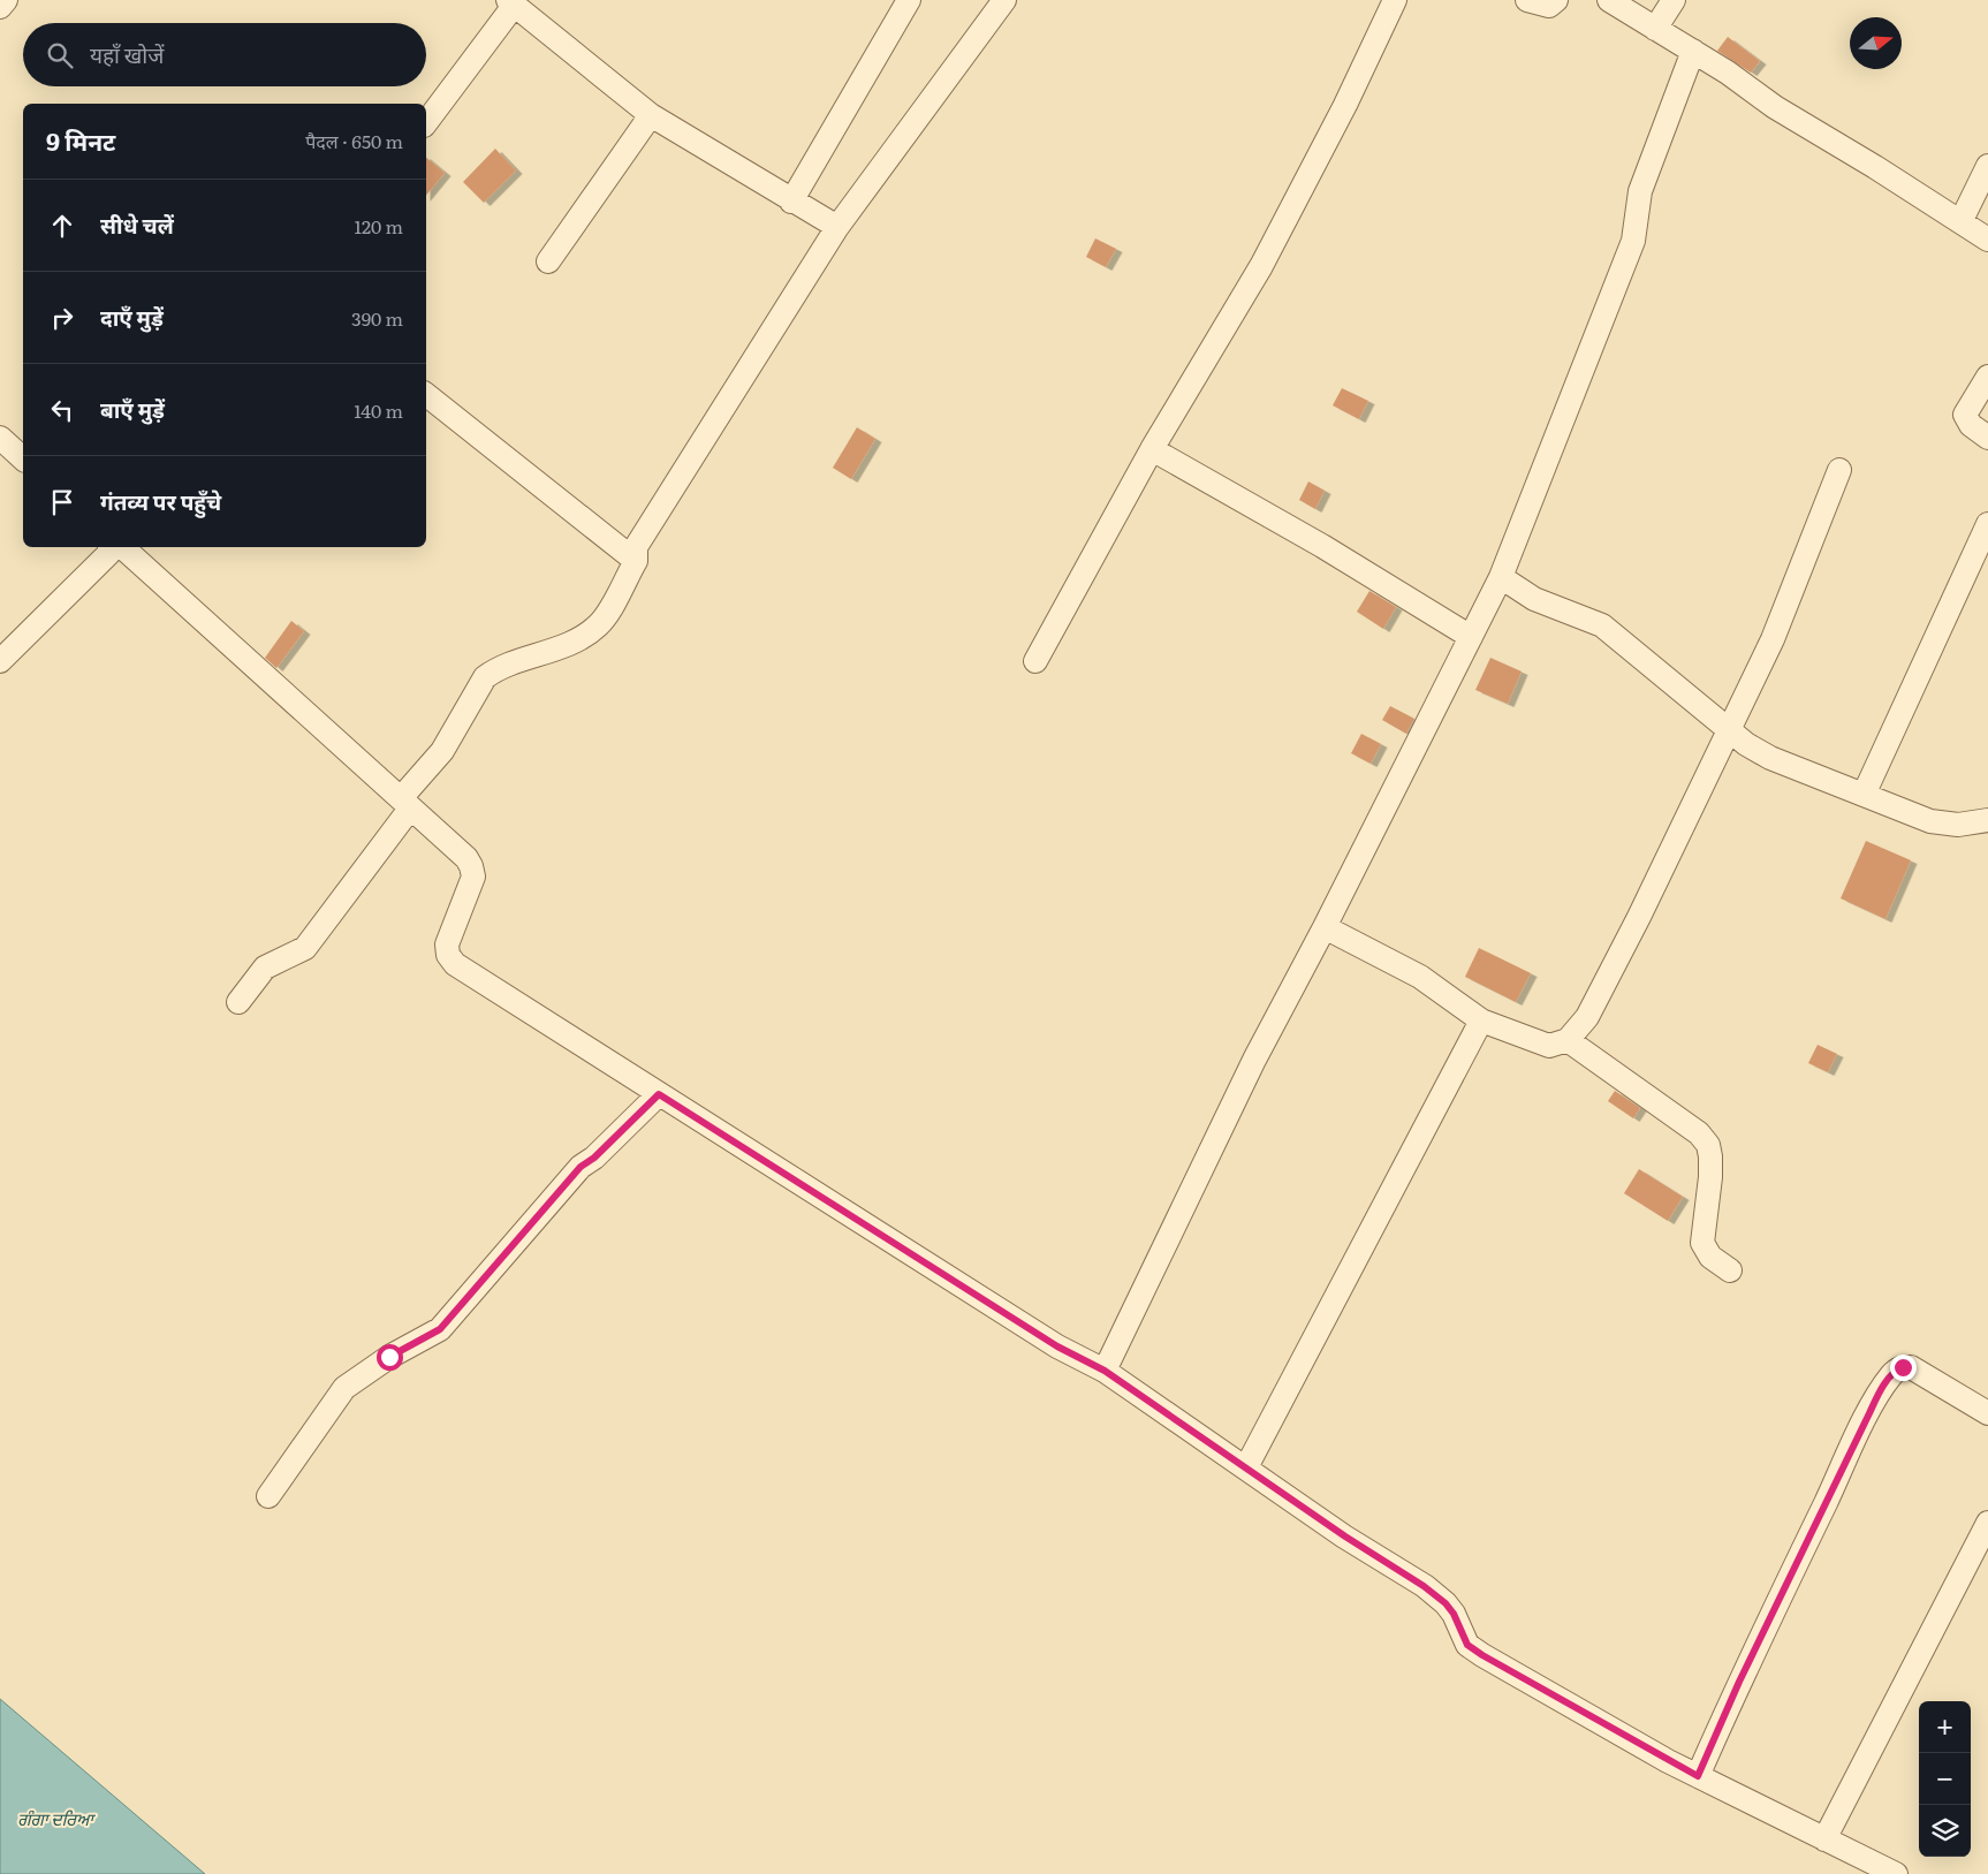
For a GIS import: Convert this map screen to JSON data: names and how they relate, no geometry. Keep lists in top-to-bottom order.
{
  "water": ["ਗੰਗਾ ਦਰਿਆ"],
  "north": "right",
  "page": {
    "search": "यहाँ खोजें",
    "heading": ["9 मिनट", "पैदल · 650 m"],
    "list": [
      ["सीधे चलें", "120 m"],
      ["दाएँ मुड़ें", "390 m"],
      ["बाएँ मुड़ें", "140 m"],
      "गंतव्य पर पहुँचे"
    ],
    "map_buttons": ["+", "−"]
  }
}
